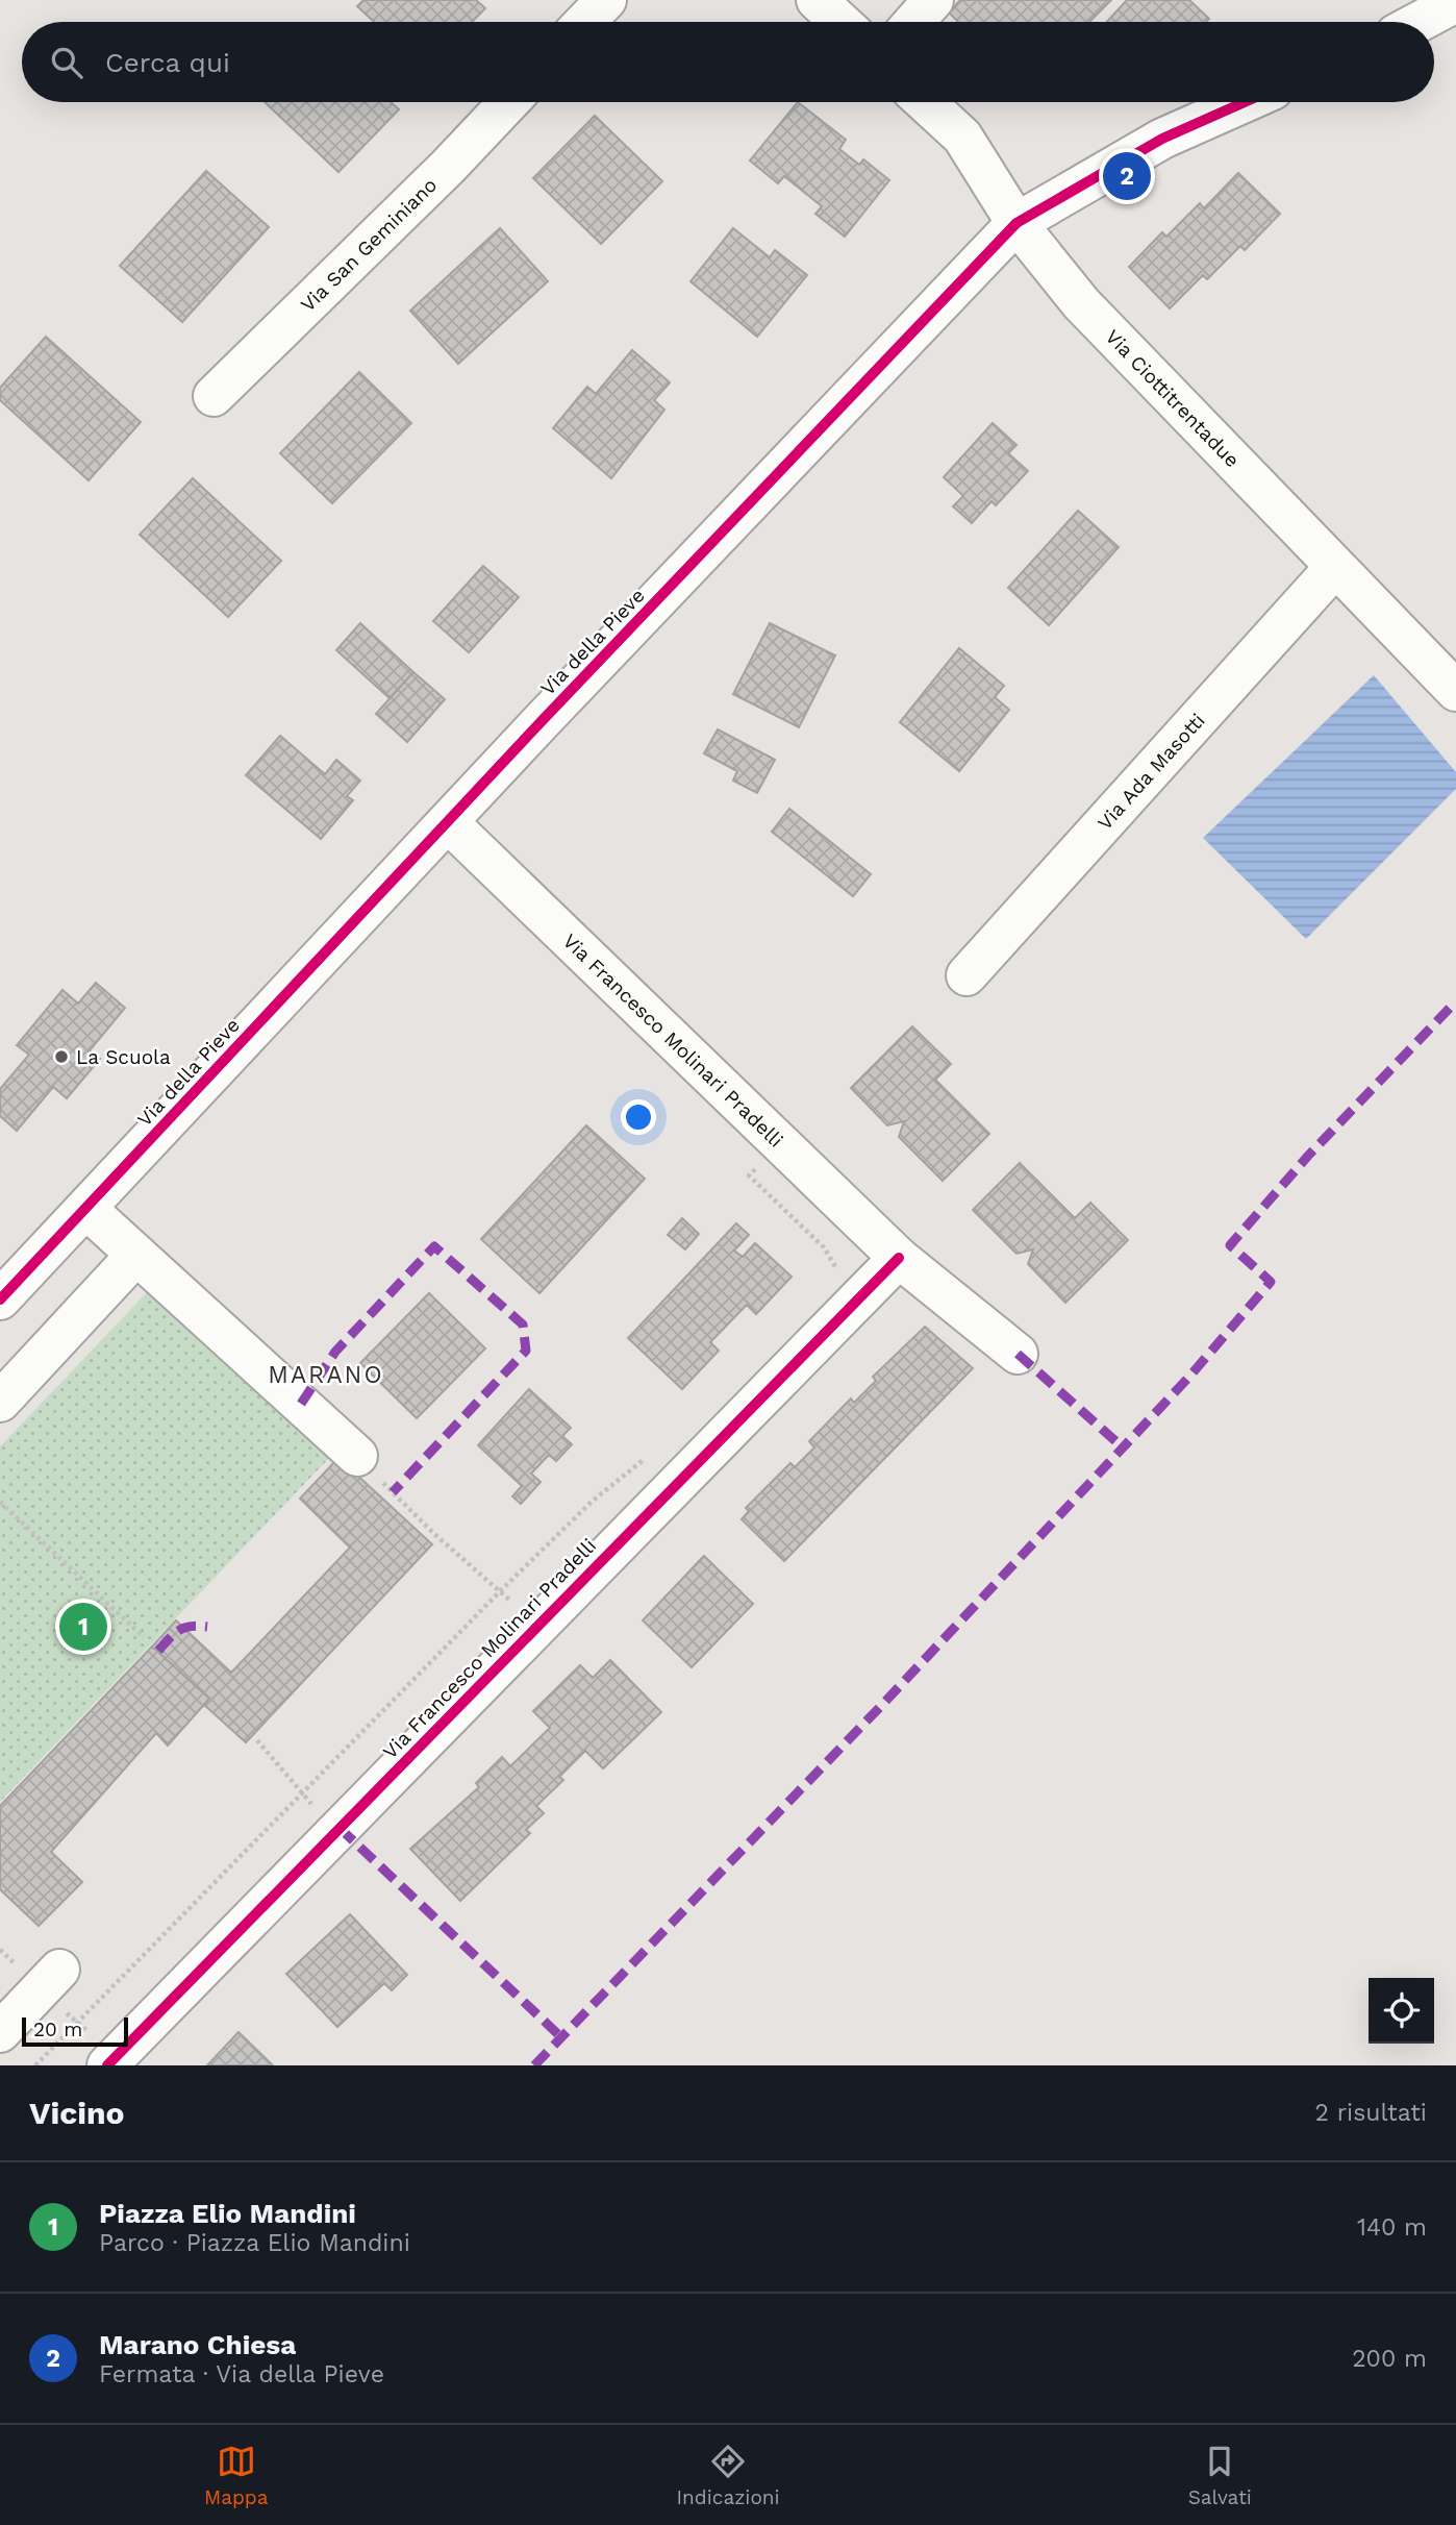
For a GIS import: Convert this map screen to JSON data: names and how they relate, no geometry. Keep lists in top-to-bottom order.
{
  "streets": {
    "street": [
      "Via San Geminiano",
      "Via Ciottitrentadue",
      "Via della Pieve",
      "Via Ada Masotti",
      "Via Francesco Molinari Pradelli"
    ]
  },
  "crossings": [
    ["Via Ciottitrentadue", "Via della Pieve"],
    ["Via Ciottitrentadue", "Via Ada Masotti"],
    ["Via della Pieve", "Via Francesco Molinari Pradelli"]
  ],
  "districts": ["MARANO"],
  "places": ["La Scuola"],
  "scale_bar": "20 m",
  "page": {
    "search": "Cerca qui",
    "pins": ["2", "1"],
    "scale": "20 m",
    "heading": ["Vicino", "2 risultati"],
    "list": [
      {
        "mark": "1",
        "name": "Piazza Elio Mandini",
        "note": "Parco · Piazza Elio Mandini",
        "value": "140 m"
      },
      {
        "mark": "2",
        "name": "Marano Chiesa",
        "note": "Fermata · Via della Pieve",
        "value": "200 m"
      }
    ],
    "nav": ["Mappa", "Indicazioni", "Salvati"]
  }
}
